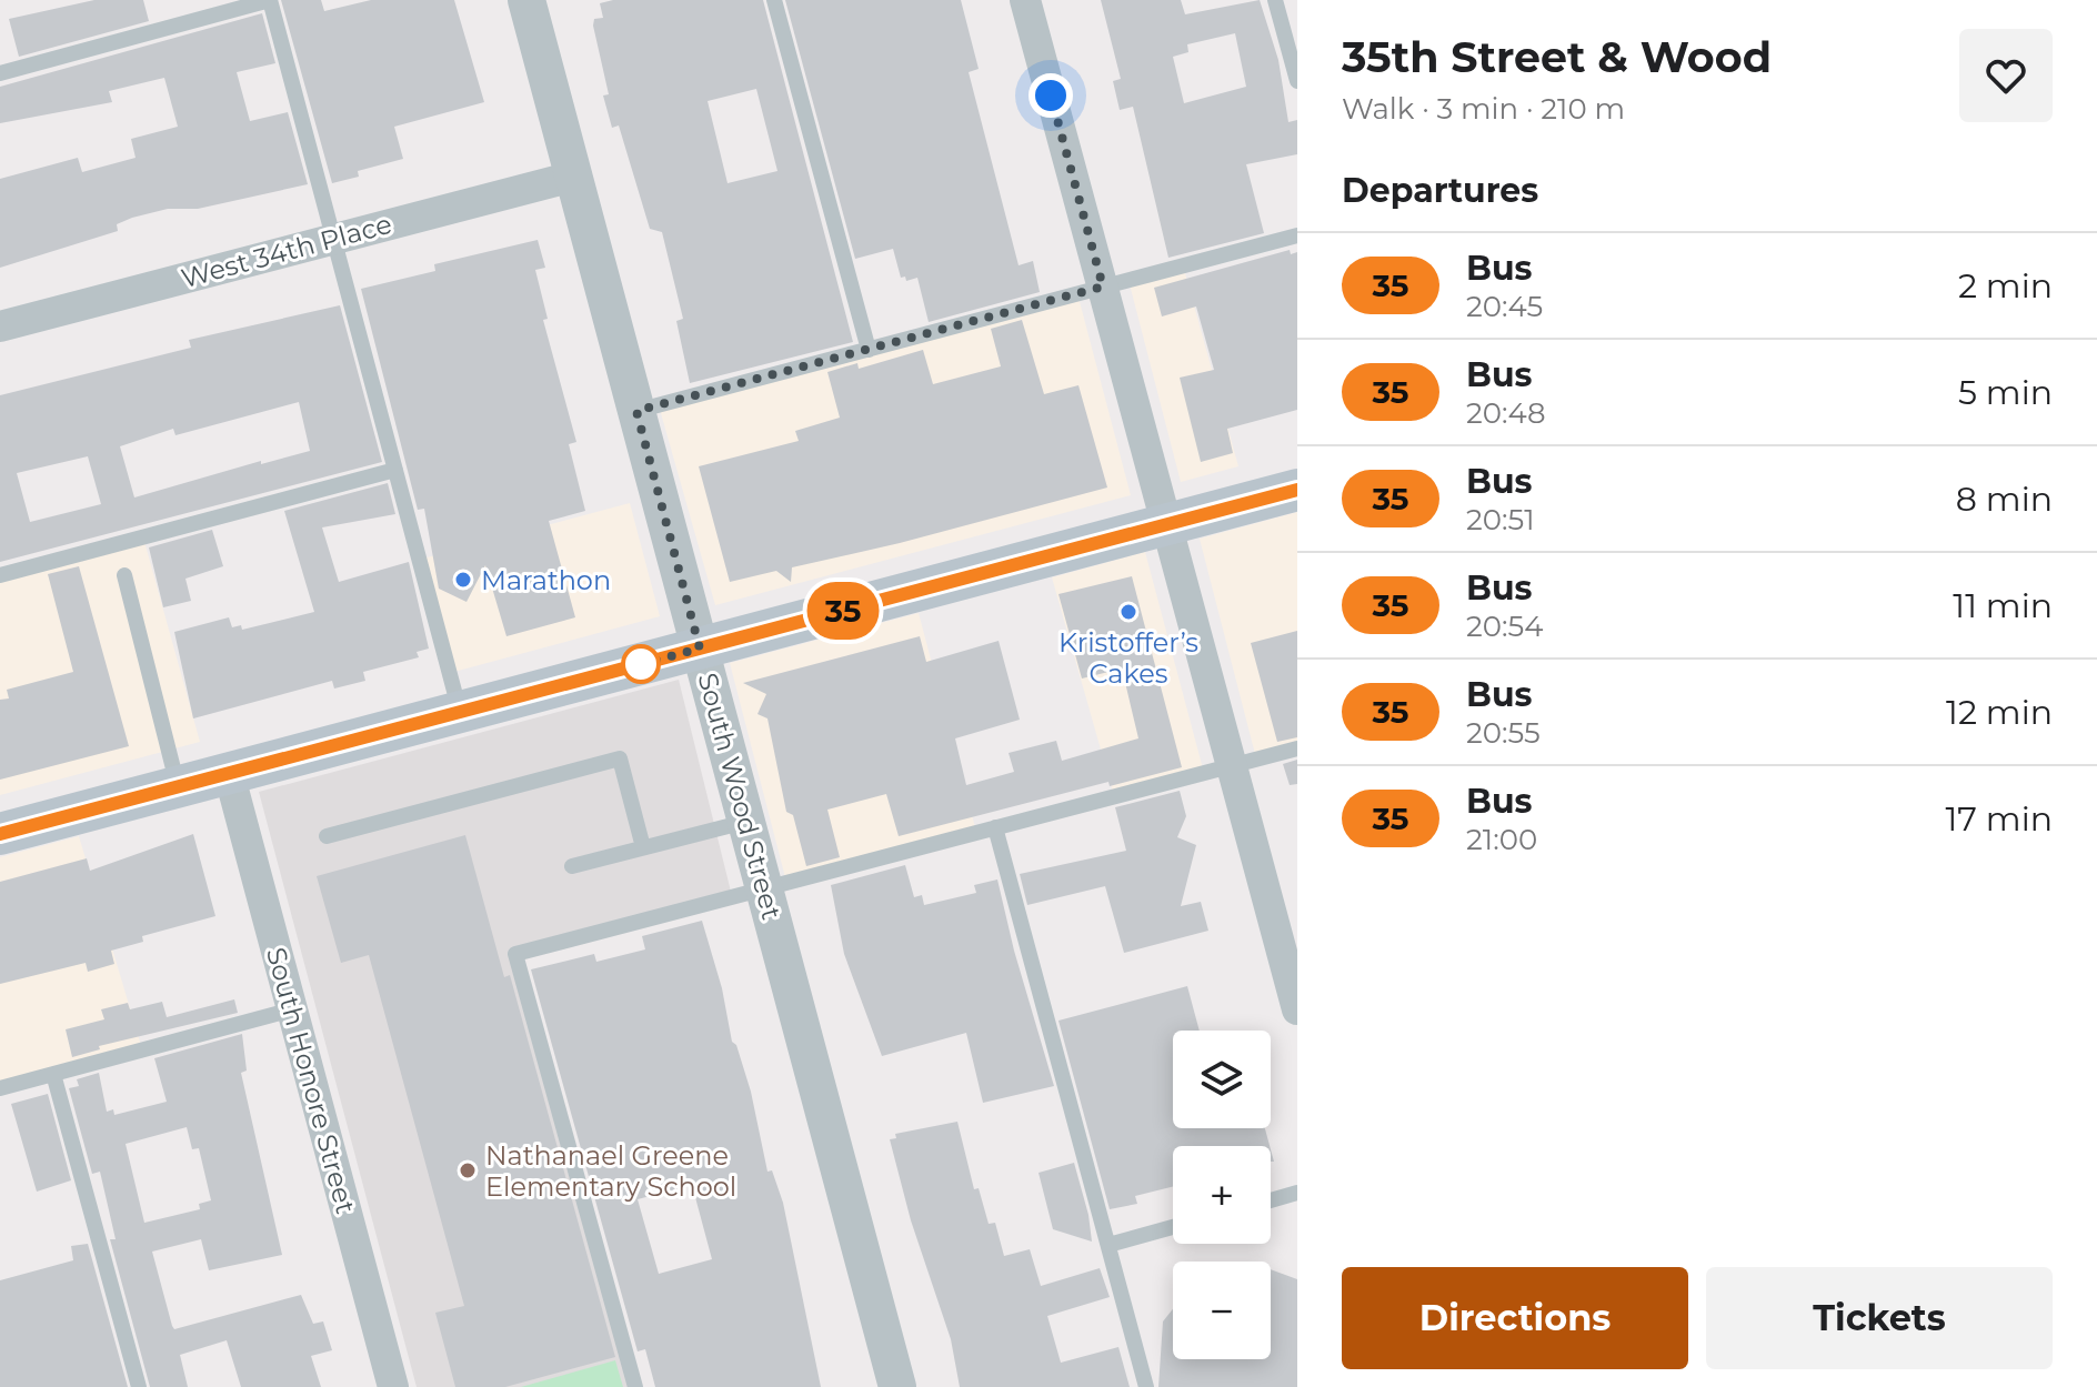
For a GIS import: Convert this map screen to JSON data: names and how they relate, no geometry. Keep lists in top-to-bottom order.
{
  "streets": {
    "street": ["West 34th Place", "South Wood Street", "South Honore Street"]
  },
  "crossings": [
    ["West 34th Place", "South Wood Street"]
  ],
  "places": ["Marathon", "Kristoffer’s Cakes", "Nathanael Greene Elementary School"],
  "lines": ["bus line 35"],
  "page": {
    "on_map": "35",
    "heading": [
      ["35th Street & Wood", "Walk · 3 min · 210 m"],
      "Departures"
    ],
    "list": [
      {
        "mark": "35",
        "name": "Bus",
        "note": "20:45",
        "value": "2 min"
      },
      {
        "mark": "35",
        "name": "Bus",
        "note": "20:48",
        "value": "5 min"
      },
      {
        "mark": "35",
        "name": "Bus",
        "note": "20:51",
        "value": "8 min"
      },
      {
        "mark": "35",
        "name": "Bus",
        "note": "20:54",
        "value": "11 min"
      },
      {
        "mark": "35",
        "name": "Bus",
        "note": "20:55",
        "value": "12 min"
      },
      {
        "mark": "35",
        "name": "Bus",
        "note": "21:00",
        "value": "17 min"
      }
    ],
    "map_buttons": ["+", "−"],
    "buttons": ["Directions", "Tickets"]
  }
}
